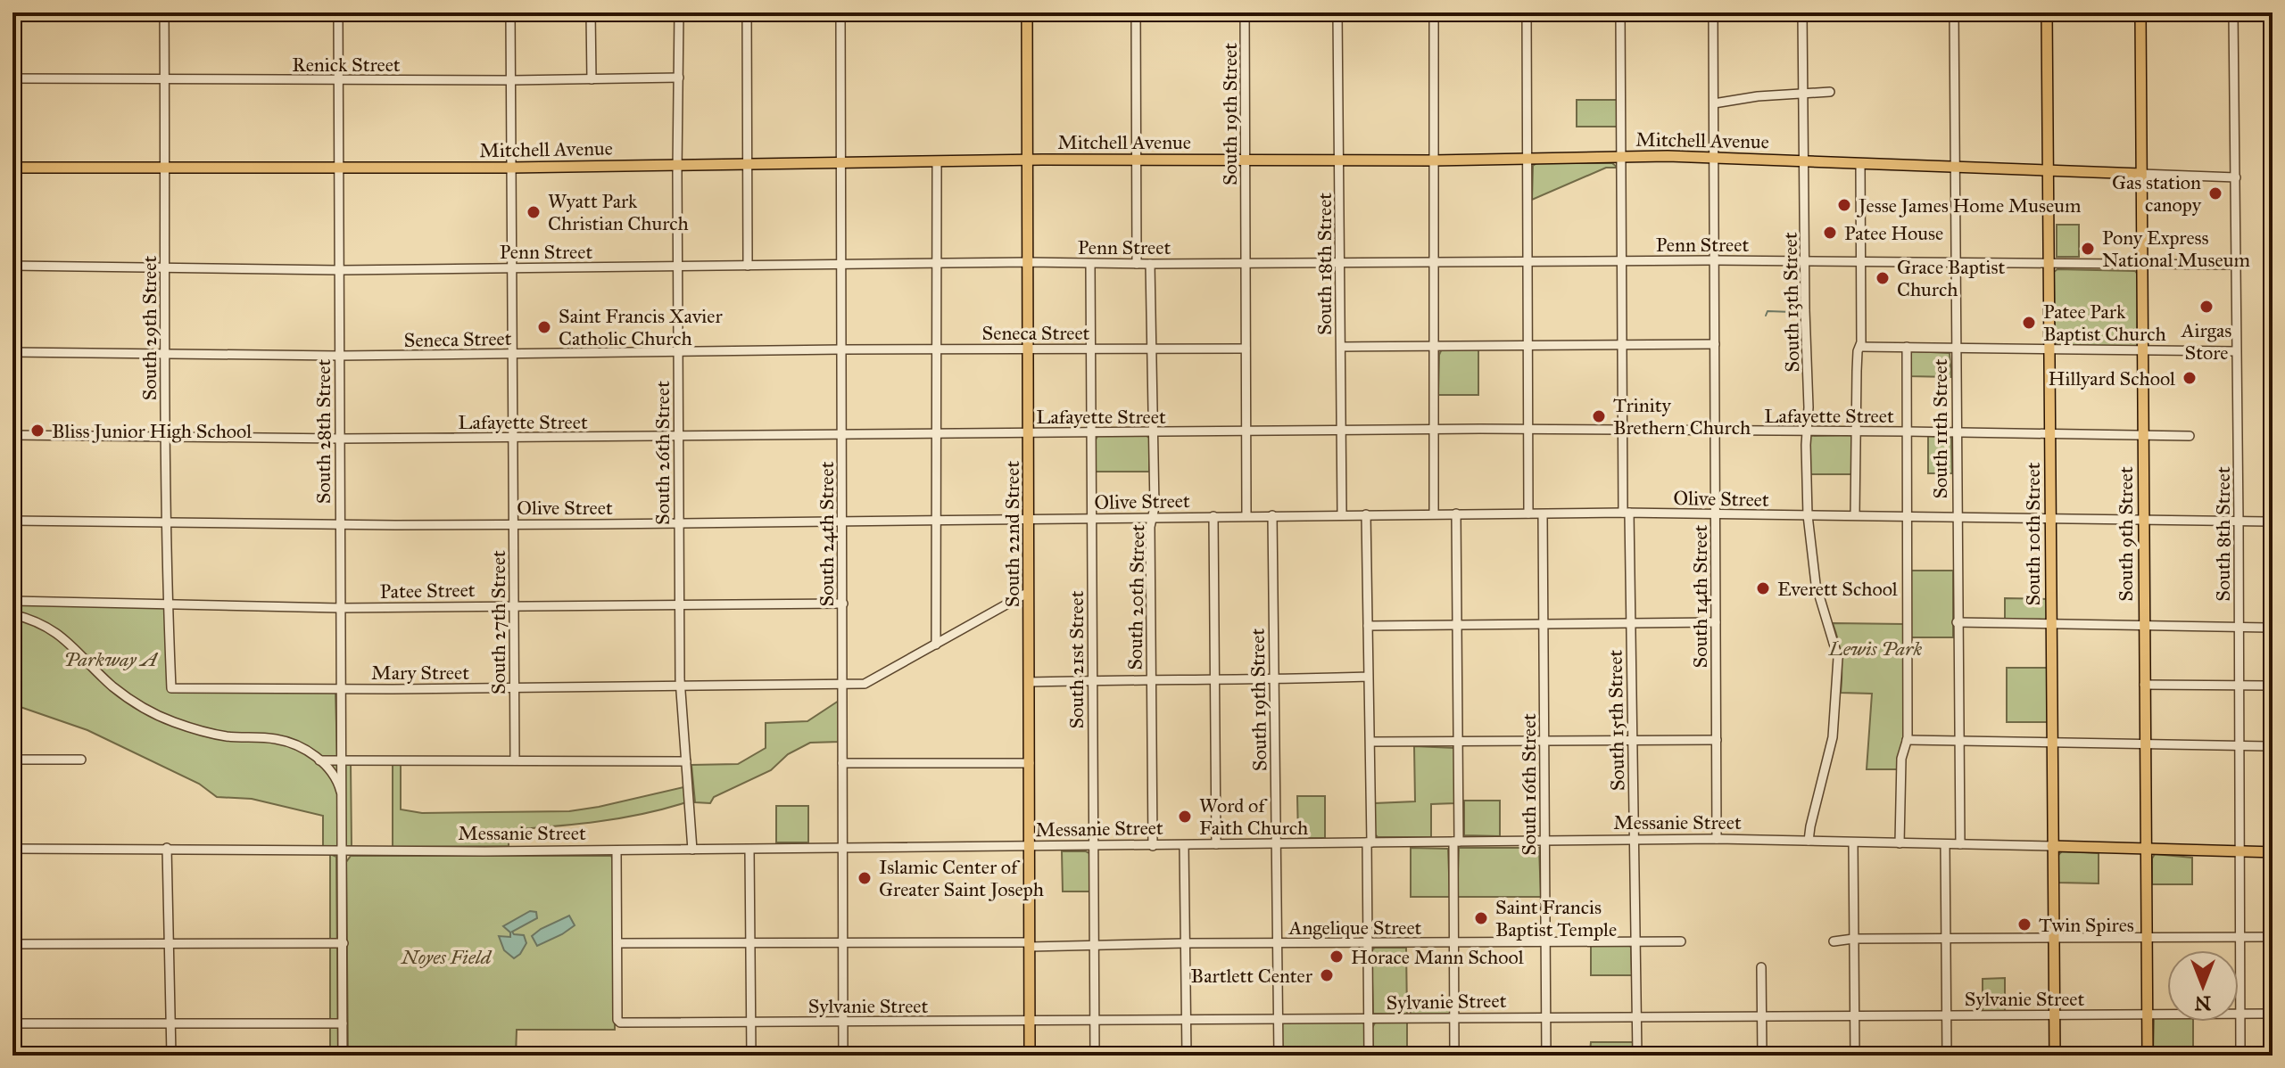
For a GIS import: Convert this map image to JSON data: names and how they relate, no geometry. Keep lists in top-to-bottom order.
{
  "streets": {
    "main road": [
      "Mitchell Avenue",
      "South 22nd Street",
      "South 10th Street",
      "South 9th Street",
      "Messanie Street"
    ],
    "street": [
      "Renick Street",
      "South 19th Street",
      "Penn Street",
      "South 18th Street",
      "South 13th Street",
      "South 29th Street",
      "Seneca Street",
      "Lafayette Street",
      "South 11th Street",
      "South 28th Street",
      "South 26th Street",
      "Olive Street",
      "South 24th Street",
      "South 8th Street",
      "Patee Street",
      "South 14th Street",
      "South 20th Street",
      "South 27th Street",
      "South 21st Street",
      "Mary Street",
      "South 15th Street",
      "South 16th Street",
      "Angelique Street",
      "Sylvanie Street"
    ]
  },
  "crossings": [
    ["Renick Street", "South 29th Street"],
    ["Renick Street", "South 28th Street"],
    ["Renick Street", "South 26th Street"],
    ["Renick Street", "South 27th Street"],
    ["South 19th Street", "Mitchell Avenue"],
    ["South 19th Street", "Penn Street"],
    ["South 19th Street", "Seneca Street"],
    ["South 19th Street", "Lafayette Street"],
    ["South 19th Street", "Olive Street"],
    ["South 19th Street", "Messanie Street"],
    ["South 19th Street", "Angelique Street"],
    ["South 19th Street", "Sylvanie Street"],
    ["Mitchell Avenue", "South 18th Street"],
    ["Mitchell Avenue", "South 13th Street"],
    ["Mitchell Avenue", "South 29th Street"],
    ["Mitchell Avenue", "South 11th Street"],
    ["Mitchell Avenue", "South 28th Street"],
    ["Mitchell Avenue", "South 26th Street"],
    ["Mitchell Avenue", "South 24th Street"],
    ["Mitchell Avenue", "South 22nd Street"],
    ["Mitchell Avenue", "South 10th Street"],
    ["Mitchell Avenue", "South 9th Street"],
    ["Mitchell Avenue", "South 8th Street"],
    ["Mitchell Avenue", "South 14th Street"],
    ["Mitchell Avenue", "South 27th Street"],
    ["Mitchell Avenue", "South 15th Street"],
    ["Penn Street", "South 18th Street"],
    ["Penn Street", "South 13th Street"],
    ["Penn Street", "South 29th Street"],
    ["Penn Street", "South 11th Street"],
    ["Penn Street", "South 28th Street"],
    ["Penn Street", "South 26th Street"],
    ["Penn Street", "South 24th Street"],
    ["Penn Street", "South 22nd Street"],
    ["Penn Street", "South 10th Street"],
    ["Penn Street", "South 9th Street"],
    ["Penn Street", "South 8th Street"],
    ["Penn Street", "South 14th Street"],
    ["Penn Street", "South 20th Street"],
    ["Penn Street", "South 27th Street"],
    ["Penn Street", "South 21st Street"],
    ["Penn Street", "South 15th Street"],
    ["South 18th Street", "Lafayette Street"],
    ["South 18th Street", "Olive Street"],
    ["South 13th Street", "Lafayette Street"],
    ["South 13th Street", "Olive Street"],
    ["South 13th Street", "Messanie Street"],
    ["South 29th Street", "Seneca Street"],
    ["South 29th Street", "Lafayette Street"],
    ["South 29th Street", "Olive Street"],
    ["South 29th Street", "Patee Street"],
    ["South 29th Street", "Mary Street"],
    ["Seneca Street", "South 28th Street"],
    ["Seneca Street", "South 26th Street"],
    ["Seneca Street", "South 24th Street"],
    ["Seneca Street", "South 22nd Street"],
    ["Seneca Street", "South 20th Street"],
    ["Seneca Street", "South 27th Street"],
    ["Seneca Street", "South 21st Street"],
    ["Lafayette Street", "South 11th Street"],
    ["Lafayette Street", "South 28th Street"],
    ["Lafayette Street", "South 26th Street"],
    ["Lafayette Street", "South 24th Street"],
    ["Lafayette Street", "South 22nd Street"],
    ["Lafayette Street", "South 10th Street"],
    ["Lafayette Street", "South 9th Street"],
    ["Lafayette Street", "South 14th Street"],
    ["Lafayette Street", "South 20th Street"],
    ["Lafayette Street", "South 27th Street"],
    ["Lafayette Street", "South 21st Street"],
    ["Lafayette Street", "South 15th Street"],
    ["South 11th Street", "Olive Street"],
    ["South 11th Street", "Messanie Street"],
    ["South 28th Street", "Olive Street"],
    ["South 28th Street", "Patee Street"],
    ["South 28th Street", "Mary Street"],
    ["South 28th Street", "Messanie Street"],
    ["South 26th Street", "Olive Street"],
    ["South 26th Street", "Patee Street"],
    ["South 26th Street", "Mary Street"],
    ["South 26th Street", "Messanie Street"],
    ["Olive Street", "South 24th Street"],
    ["Olive Street", "South 22nd Street"],
    ["Olive Street", "South 10th Street"],
    ["Olive Street", "South 9th Street"],
    ["Olive Street", "South 8th Street"],
    ["Olive Street", "South 14th Street"],
    ["Olive Street", "South 20th Street"],
    ["Olive Street", "South 27th Street"],
    ["Olive Street", "South 21st Street"],
    ["Olive Street", "South 15th Street"],
    ["Olive Street", "South 16th Street"],
    ["South 24th Street", "Patee Street"],
    ["South 24th Street", "Mary Street"],
    ["South 24th Street", "Messanie Street"],
    ["South 24th Street", "Angelique Street"],
    ["South 24th Street", "Sylvanie Street"],
    ["South 22nd Street", "Mary Street"],
    ["South 22nd Street", "Messanie Street"],
    ["South 22nd Street", "Angelique Street"],
    ["South 22nd Street", "Sylvanie Street"],
    ["South 10th Street", "Messanie Street"],
    ["South 10th Street", "Sylvanie Street"],
    ["South 9th Street", "Messanie Street"],
    ["South 9th Street", "Sylvanie Street"],
    ["South 8th Street", "Messanie Street"],
    ["South 8th Street", "Sylvanie Street"],
    ["Patee Street", "South 27th Street"],
    ["South 14th Street", "Messanie Street"],
    ["South 20th Street", "Messanie Street"],
    ["South 27th Street", "Mary Street"],
    ["South 21st Street", "Messanie Street"],
    ["South 21st Street", "Angelique Street"],
    ["South 21st Street", "Sylvanie Street"],
    ["South 15th Street", "Messanie Street"],
    ["South 15th Street", "Angelique Street"],
    ["South 15th Street", "Sylvanie Street"],
    ["South 16th Street", "Messanie Street"],
    ["South 16th Street", "Angelique Street"],
    ["South 16th Street", "Sylvanie Street"],
    ["Angelique Street", "Sylvanie Street"]
  ],
  "parks": ["Lewis Park", "Parkway A", "Noyes Field"],
  "places": [
    "Gas station canopy",
    "Jesse James Home Museum",
    "Wyatt Park Christian Church",
    "Patee House",
    "Pony Express National Museum",
    "Grace Baptist Church",
    "Airgas Store",
    "Patee Park Baptist Church",
    "Saint Francis Xavier Catholic Church",
    "Hillyard School",
    "Trinity Brethern Church",
    "Bliss Junior High School",
    "Everett School",
    "Word of Faith Church",
    "Islamic Center of Greater Saint Joseph",
    "Saint Francis Baptist Temple",
    "Twin Spires",
    "Horace Mann School",
    "Bartlett Center"
  ],
  "north": "bottom"
}
